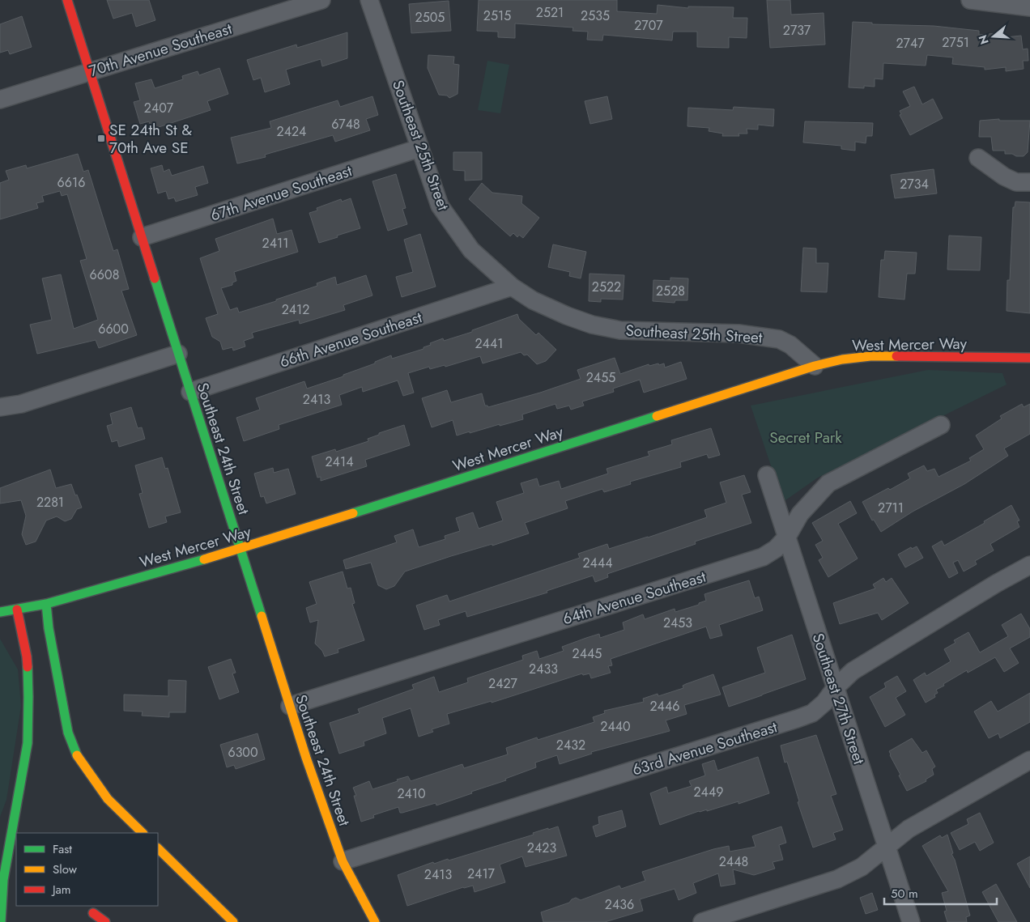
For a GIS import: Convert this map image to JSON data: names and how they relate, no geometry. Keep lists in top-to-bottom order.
{
  "streets": {
    "main road": ["West Mercer Way", "Southeast 24th Street"],
    "street": [
      "70th Avenue Southeast",
      "Southeast 25th Street",
      "67th Avenue Southeast",
      "66th Avenue Southeast",
      "64th Avenue Southeast",
      "Southeast 27th Street",
      "63rd Avenue Southeast"
    ]
  },
  "crossings": [
    ["70th Avenue Southeast", "Southeast 24th Street"],
    ["Southeast 25th Street", "67th Avenue Southeast"],
    ["Southeast 25th Street", "66th Avenue Southeast"],
    ["Southeast 25th Street", "West Mercer Way"],
    ["67th Avenue Southeast", "Southeast 24th Street"],
    ["66th Avenue Southeast", "Southeast 24th Street"],
    ["West Mercer Way", "Southeast 24th Street"],
    ["Southeast 24th Street", "64th Avenue Southeast"],
    ["Southeast 24th Street", "63rd Avenue Southeast"],
    ["64th Avenue Southeast", "Southeast 27th Street"],
    ["Southeast 27th Street", "63rd Avenue Southeast"]
  ],
  "parks": ["Secret Park"],
  "places": {
    "transit": ["SE 24th St & 70th Ave SE"]
  },
  "house_numbers": [
    "2521",
    "2515",
    "2535",
    "2505",
    "2707",
    "2737",
    "2751",
    "2747",
    "2407",
    "6748",
    "2424",
    "6616",
    "2734",
    "2411",
    "6608",
    "2522",
    "2528",
    "2412",
    "6600",
    "2441",
    "2455",
    "2413",
    "2414",
    "2281",
    "2711",
    "2444",
    "2453",
    "2445",
    "2433",
    "2427",
    "2446",
    "2440",
    "2432",
    "6300",
    "2449",
    "2410",
    "2423",
    "2448",
    "2417",
    "2413",
    "2436"
  ],
  "legend": ["Fast", "Slow", "Jam"],
  "scale_bar": "50 m",
  "north": "left"
}
